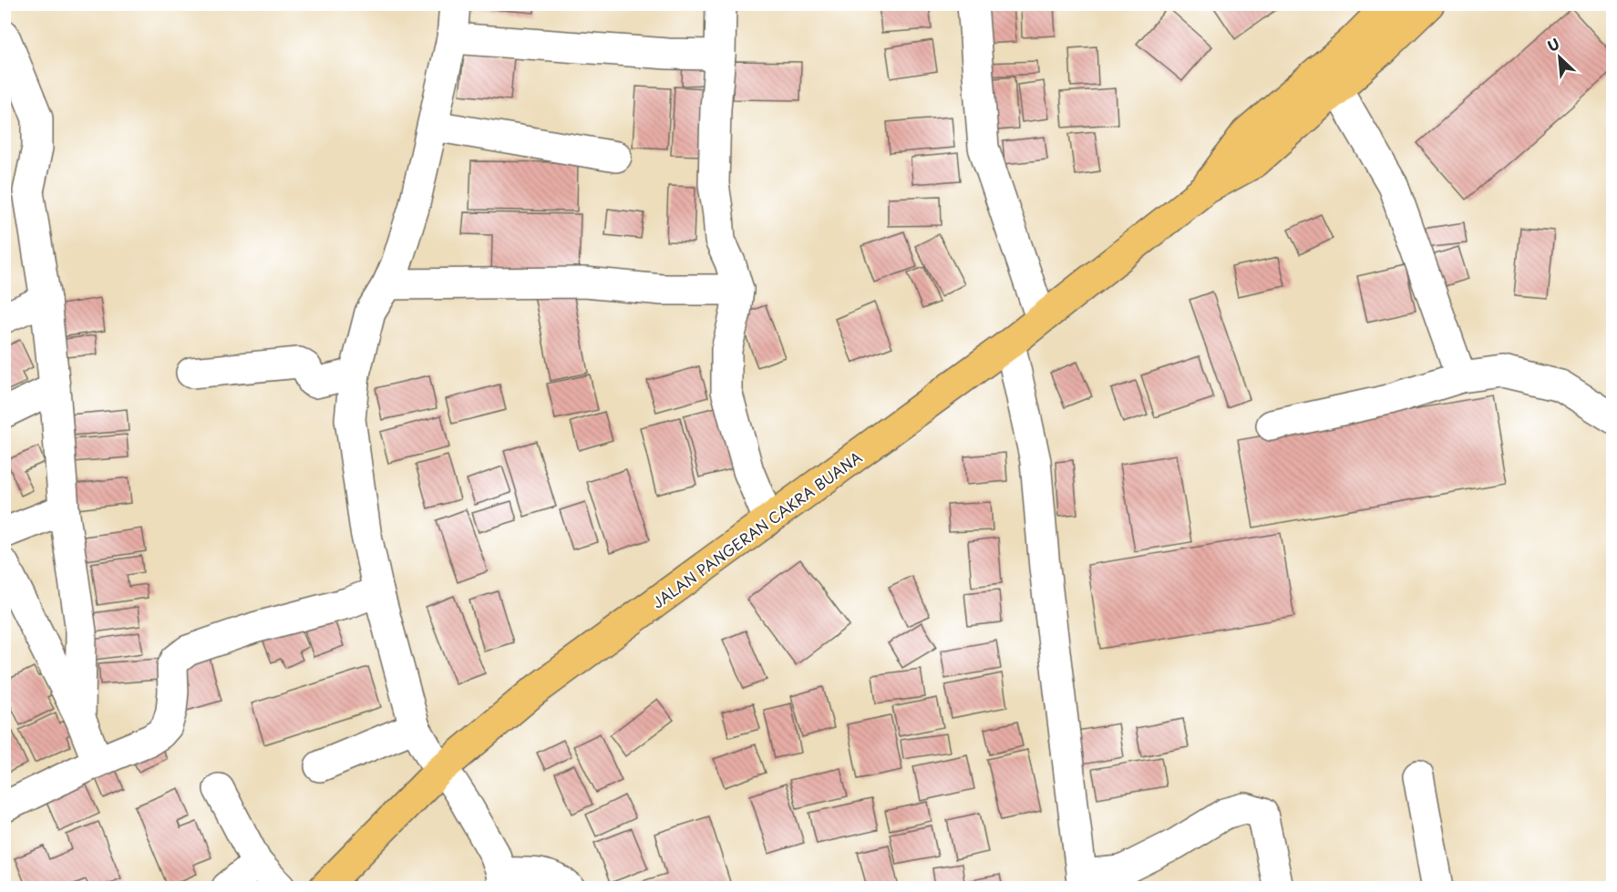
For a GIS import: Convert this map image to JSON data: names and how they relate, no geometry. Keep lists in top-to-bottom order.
{
  "streets": {
    "main road": ["JALAN PANGERAN CAKRA BUANA"]
  },
  "north": "top left"
}
